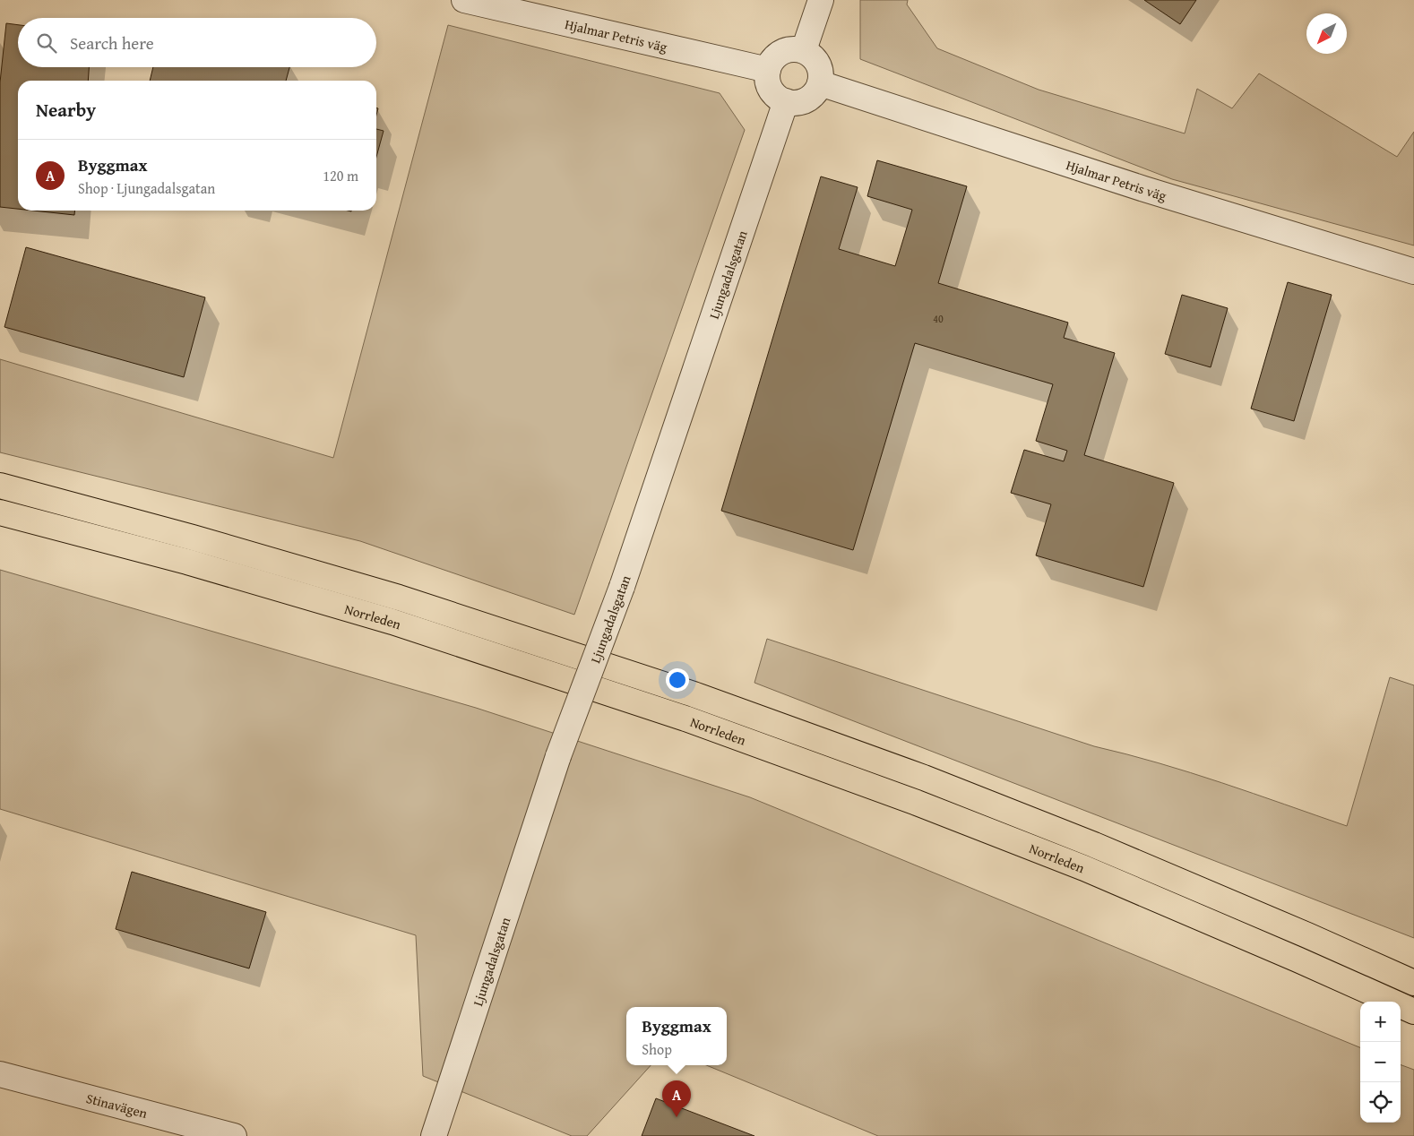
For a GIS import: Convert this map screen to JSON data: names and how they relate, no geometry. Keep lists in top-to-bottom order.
{
  "streets": {
    "highway": ["Norrleden"],
    "street": ["Hjalmar Petris väg", "Ljungadalsgatan", "Stinavägen"]
  },
  "crossings": [
    ["Hjalmar Petris väg", "Ljungadalsgatan"]
  ],
  "house_numbers": ["40"],
  "north": "bottom left",
  "page": {
    "search": "Search here",
    "heading": "Nearby",
    "list": [
      {
        "mark": "A",
        "name": "Byggmax",
        "note": "Shop · Ljungadalsgatan",
        "value": "120 m"
      }
    ],
    "map_buttons": ["+", "−"],
    "popup": ["Byggmax", "Shop"],
    "pins": "A"
  }
}
